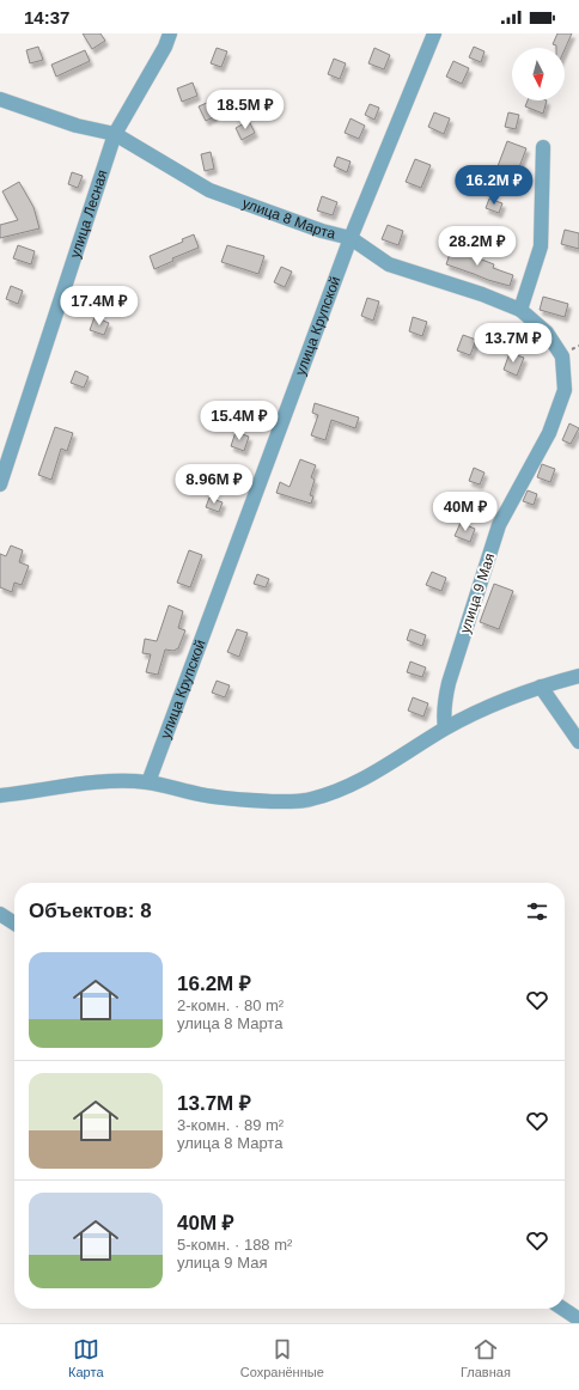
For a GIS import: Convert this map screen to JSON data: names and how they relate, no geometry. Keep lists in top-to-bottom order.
{
  "streets": {
    "street": [
      "улица Лесная",
      "улица 8 Марта",
      "улица Крупской",
      "улица 9 Мая"
    ]
  },
  "crossings": [
    ["улица Лесная", "улица 8 Марта"],
    ["улица 8 Марта", "улица Крупской"],
    ["улица 8 Марта", "улица 9 Мая"]
  ],
  "north": "bottom",
  "page": {
    "status": "14:37",
    "price": [
      "18.5M ₽",
      "16.2M ₽",
      "28.2M ₽",
      "17.4M ₽",
      "13.7M ₽",
      "15.4M ₽",
      "8.96M ₽",
      "40M ₽"
    ],
    "heading": "Объектов: 8",
    "list": [
      {
        "name": "16.2M ₽",
        "note": "2-комн. · 80 m² · улица 8 Марта"
      },
      {
        "name": "13.7M ₽",
        "note": "3-комн. · 89 m² · улица 8 Марта"
      },
      {
        "name": "40M ₽",
        "note": "5-комн. · 188 m² · улица 9 Мая"
      }
    ],
    "tabs": ["Карта", "Сохранённые", "Главная"]
  }
}
